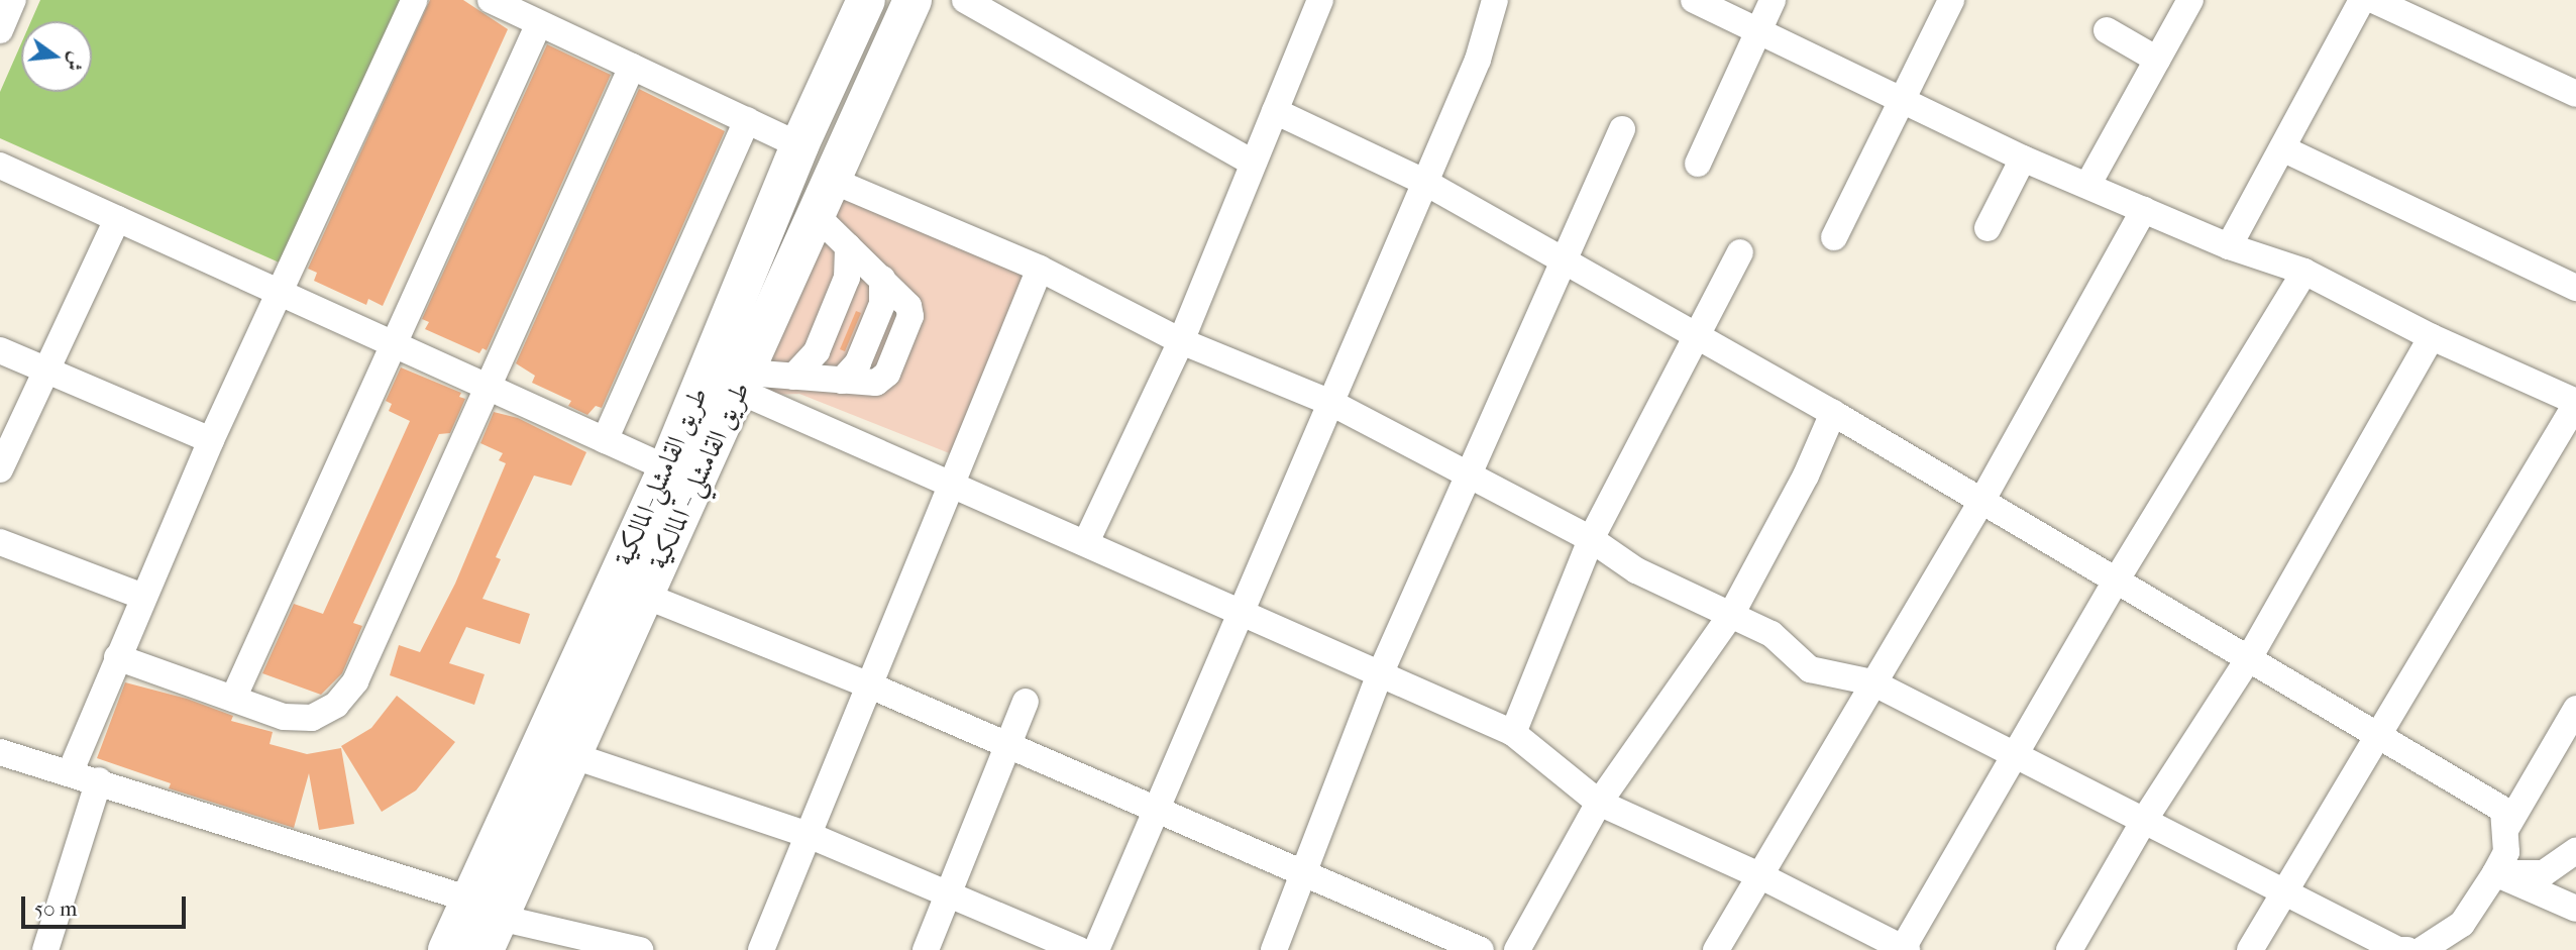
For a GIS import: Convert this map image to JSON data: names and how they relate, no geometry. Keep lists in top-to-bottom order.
{
  "streets": {
    "highway": ["طريق القامشلي - المالكية", "طريق القامشلي-المالكية"]
  },
  "crossings": [
    ["طريق القامشلي - المالكية", "طريق القامشلي-المالكية"]
  ],
  "scale_bar": "50 m",
  "north": "right"
}
